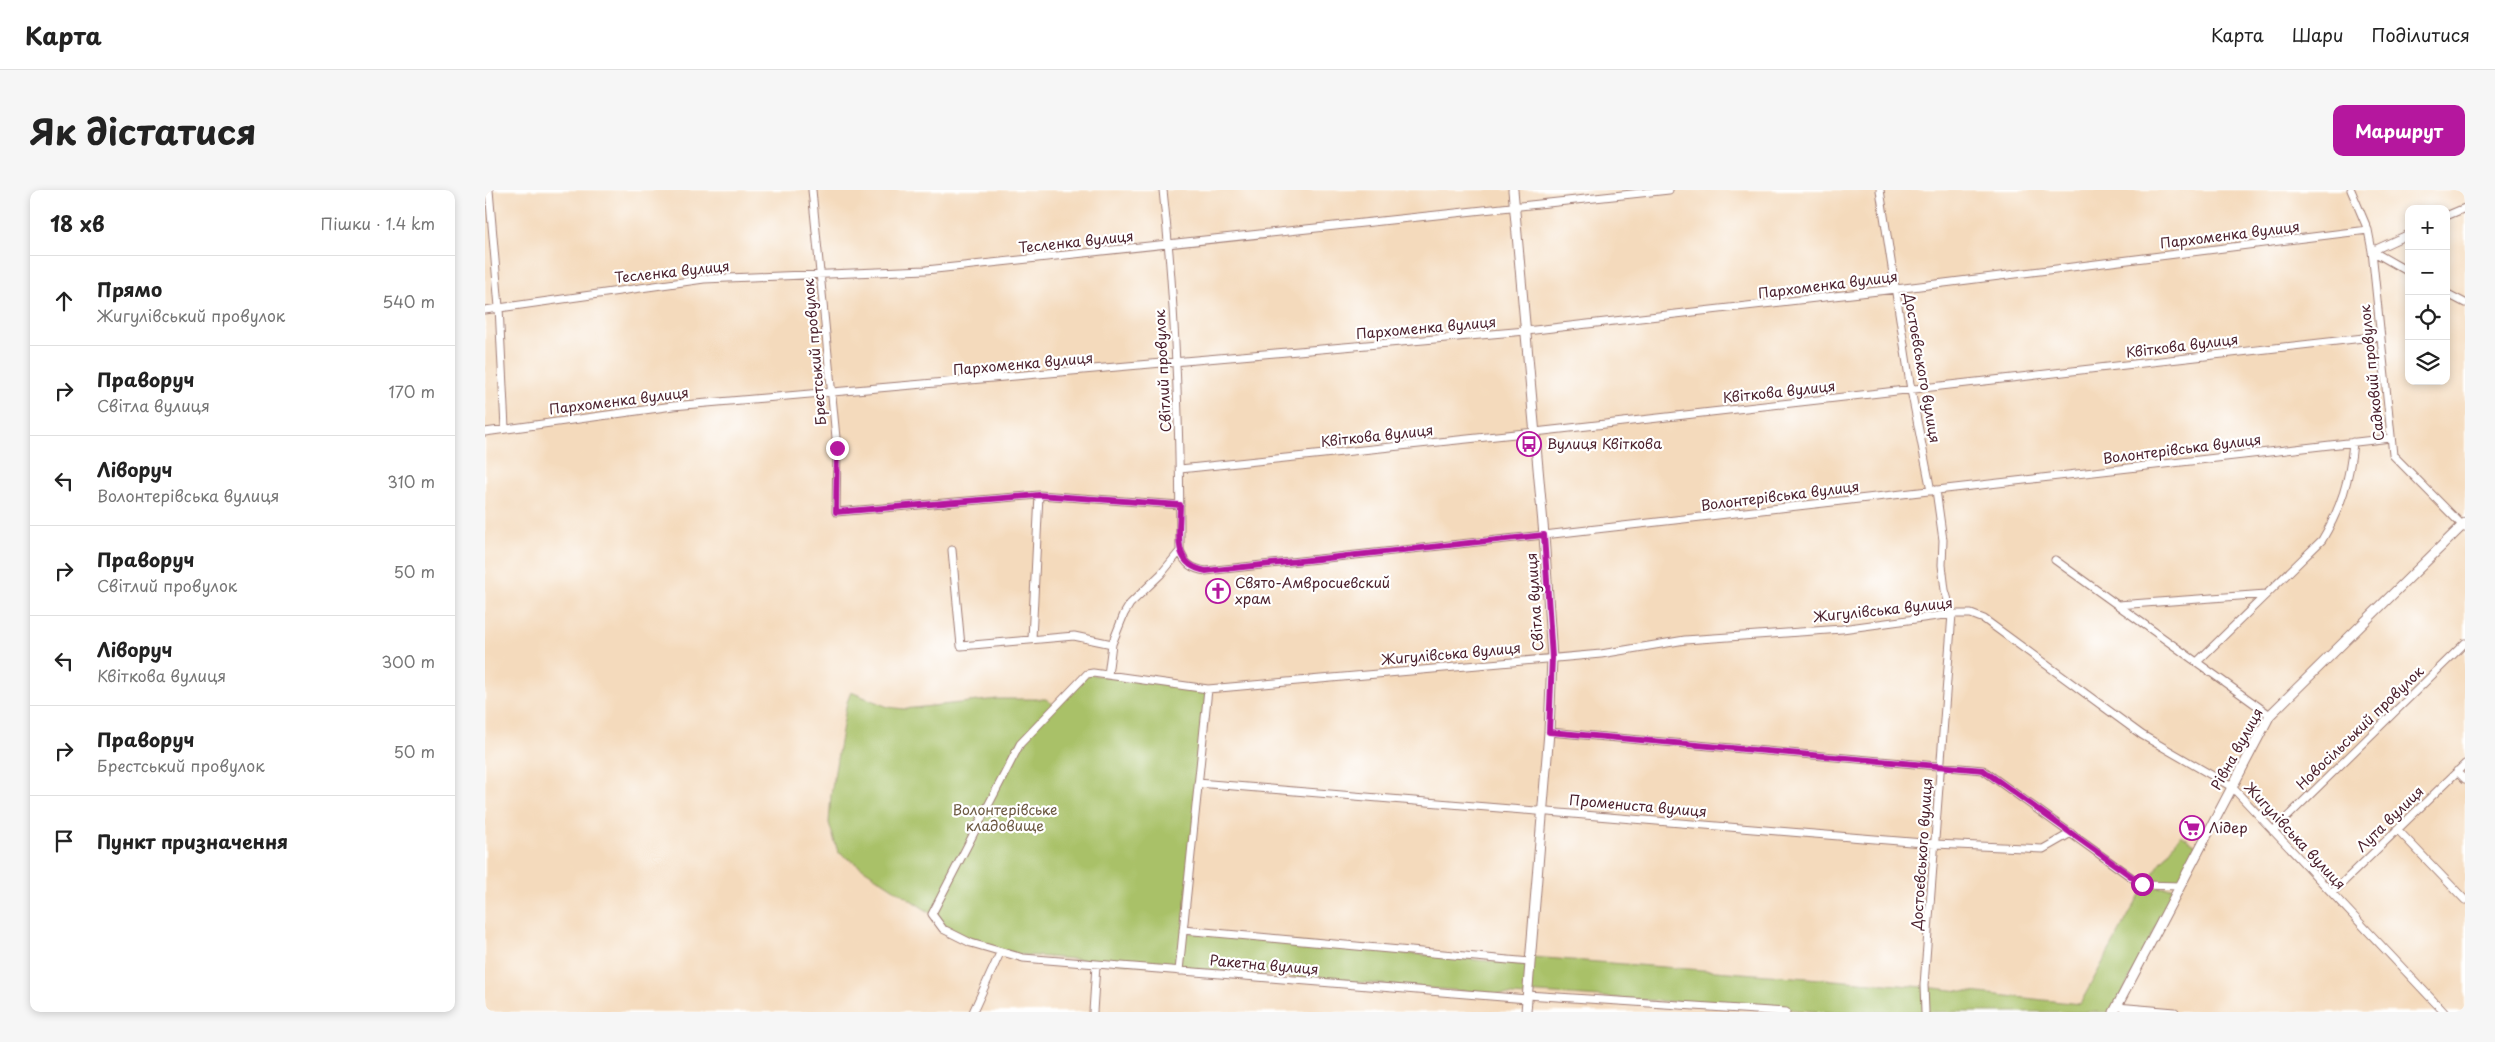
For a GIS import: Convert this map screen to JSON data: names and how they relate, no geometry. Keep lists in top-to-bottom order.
{
  "streets": {
    "street": [
      "Пархоменка вулиця",
      "Тесленка вулиця",
      "Квіткова вулиця",
      "Брестський провулок",
      "Достоєвського вулиця",
      "Світлий провулок",
      "Садковий провулок",
      "Волонтерівська вулиця",
      "Світла вулиця",
      "Жигулівська вулиця",
      "Новосільський провулок",
      "Рівна вулиця",
      "Промениста вулиця",
      "Лута вулиця",
      "Ракетна вулиця"
    ]
  },
  "crossings": [
    ["Пархоменка вулиця", "Брестський провулок"],
    ["Пархоменка вулиця", "Достоєвського вулиця"],
    ["Пархоменка вулиця", "Світлий провулок"],
    ["Пархоменка вулиця", "Садковий провулок"],
    ["Пархоменка вулиця", "Світла вулиця"],
    ["Тесленка вулиця", "Брестський провулок"],
    ["Тесленка вулиця", "Світлий провулок"],
    ["Тесленка вулиця", "Світла вулиця"],
    ["Квіткова вулиця", "Достоєвського вулиця"],
    ["Квіткова вулиця", "Світлий провулок"],
    ["Квіткова вулиця", "Садковий провулок"],
    ["Квіткова вулиця", "Світла вулиця"],
    ["Достоєвського вулиця", "Волонтерівська вулиця"],
    ["Достоєвського вулиця", "Жигулівська вулиця"],
    ["Достоєвського вулиця", "Промениста вулиця"],
    ["Світлий провулок", "Волонтерівська вулиця"],
    ["Садковий провулок", "Волонтерівська вулиця"],
    ["Садковий провулок", "Рівна вулиця"],
    ["Волонтерівська вулиця", "Світла вулиця"],
    ["Світла вулиця", "Жигулівська вулиця"],
    ["Світла вулиця", "Промениста вулиця"],
    ["Світла вулиця", "Ракетна вулиця"],
    ["Жигулівська вулиця", "Новосільський провулок"],
    ["Жигулівська вулиця", "Рівна вулиця"],
    ["Жигулівська вулиця", "Лута вулиця"],
    ["Жигулівська вулиця", "Ракетна вулиця"]
  ],
  "parks": ["Волонтерівське кладовище"],
  "places": {
    "bus stop": ["Вулиця Квіткова"],
    "church": ["Свято-Амвросиевский храм"],
    "supermarket": ["Лідер"]
  },
  "page": {
    "header": "Карта",
    "nav": ["Карта", "Шари", "Поділитися"],
    "title": "Як дістатися",
    "buttons": "Маршрут",
    "heading": ["18 хв", "Пішки · 1.4 km"],
    "map_buttons": ["+", "−"],
    "list": [
      ["Прямо", "Жигулівський провулок", "540 m"],
      ["Праворуч", "Світла вулиця", "170 m"],
      ["Ліворуч", "Волонтерівська вулиця", "310 m"],
      ["Праворуч", "Світлий провулок", "50 m"],
      ["Ліворуч", "Квіткова вулиця", "300 m"],
      ["Праворуч", "Брестський провулок", "50 m"],
      "Пункт призначення"
    ]
  }
}
